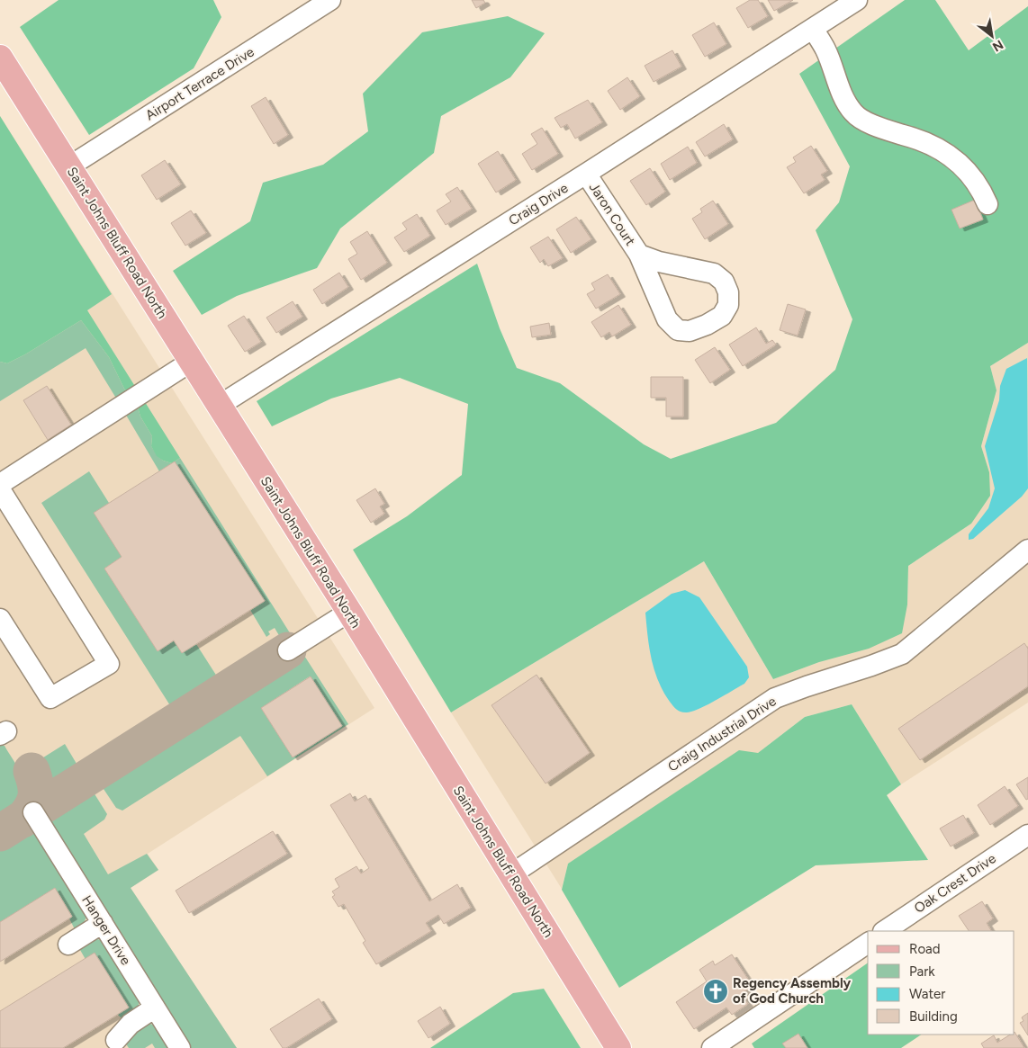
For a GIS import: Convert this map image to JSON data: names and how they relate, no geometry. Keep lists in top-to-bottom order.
{
  "streets": {
    "main road": ["Saint Johns Bluff Road North"],
    "street": [
      "Airport Terrace Drive",
      "Craig Drive",
      "Jaron Court",
      "Craig Industrial Drive",
      "Oak Crest Drive",
      "Hanger Drive"
    ]
  },
  "crossings": [
    ["Airport Terrace Drive", "Saint Johns Bluff Road North"],
    ["Craig Drive", "Jaron Court"],
    ["Craig Drive", "Saint Johns Bluff Road North"],
    ["Saint Johns Bluff Road North", "Craig Industrial Drive"]
  ],
  "places": {
    "church": ["Regency Assembly of God Church"]
  },
  "legend": [
    "Road",
    "Park",
    "Water",
    "Building"
  ],
  "north": "bottom right"
}
